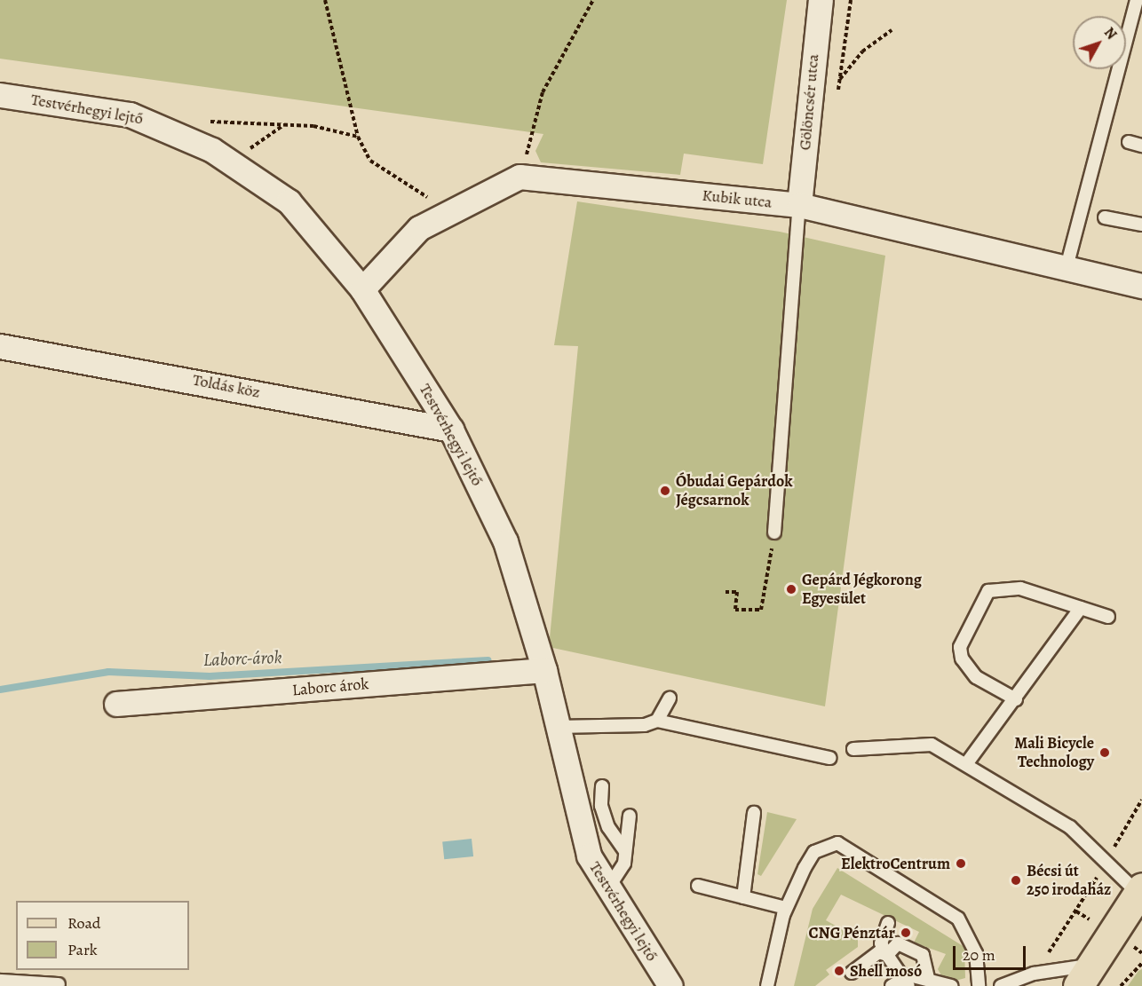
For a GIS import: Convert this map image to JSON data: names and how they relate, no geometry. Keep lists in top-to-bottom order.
{
  "streets": {
    "street": [
      "Gölöncsér utca",
      "Testvérhegyi lejtő",
      "Kubik utca",
      "Toldás köz",
      "Laborc árok"
    ]
  },
  "crossings": [
    ["Gölöncsér utca", "Kubik utca"],
    ["Testvérhegyi lejtő", "Toldás köz"],
    ["Testvérhegyi lejtő", "Laborc árok"]
  ],
  "water": ["Laborc-árok"],
  "places": [
    "Óbudai Gepárdok Jégcsarnok",
    "Gepárd Jégkorong Egyesület",
    "Mali Bicycle Technology",
    "ElektroCentrum",
    "Bécsi út 250 irodaház",
    "CNG Pénztár",
    "Shell mosó"
  ],
  "legend": ["Road", "Park"],
  "scale_bar": "20 m",
  "north": "top right"
}
